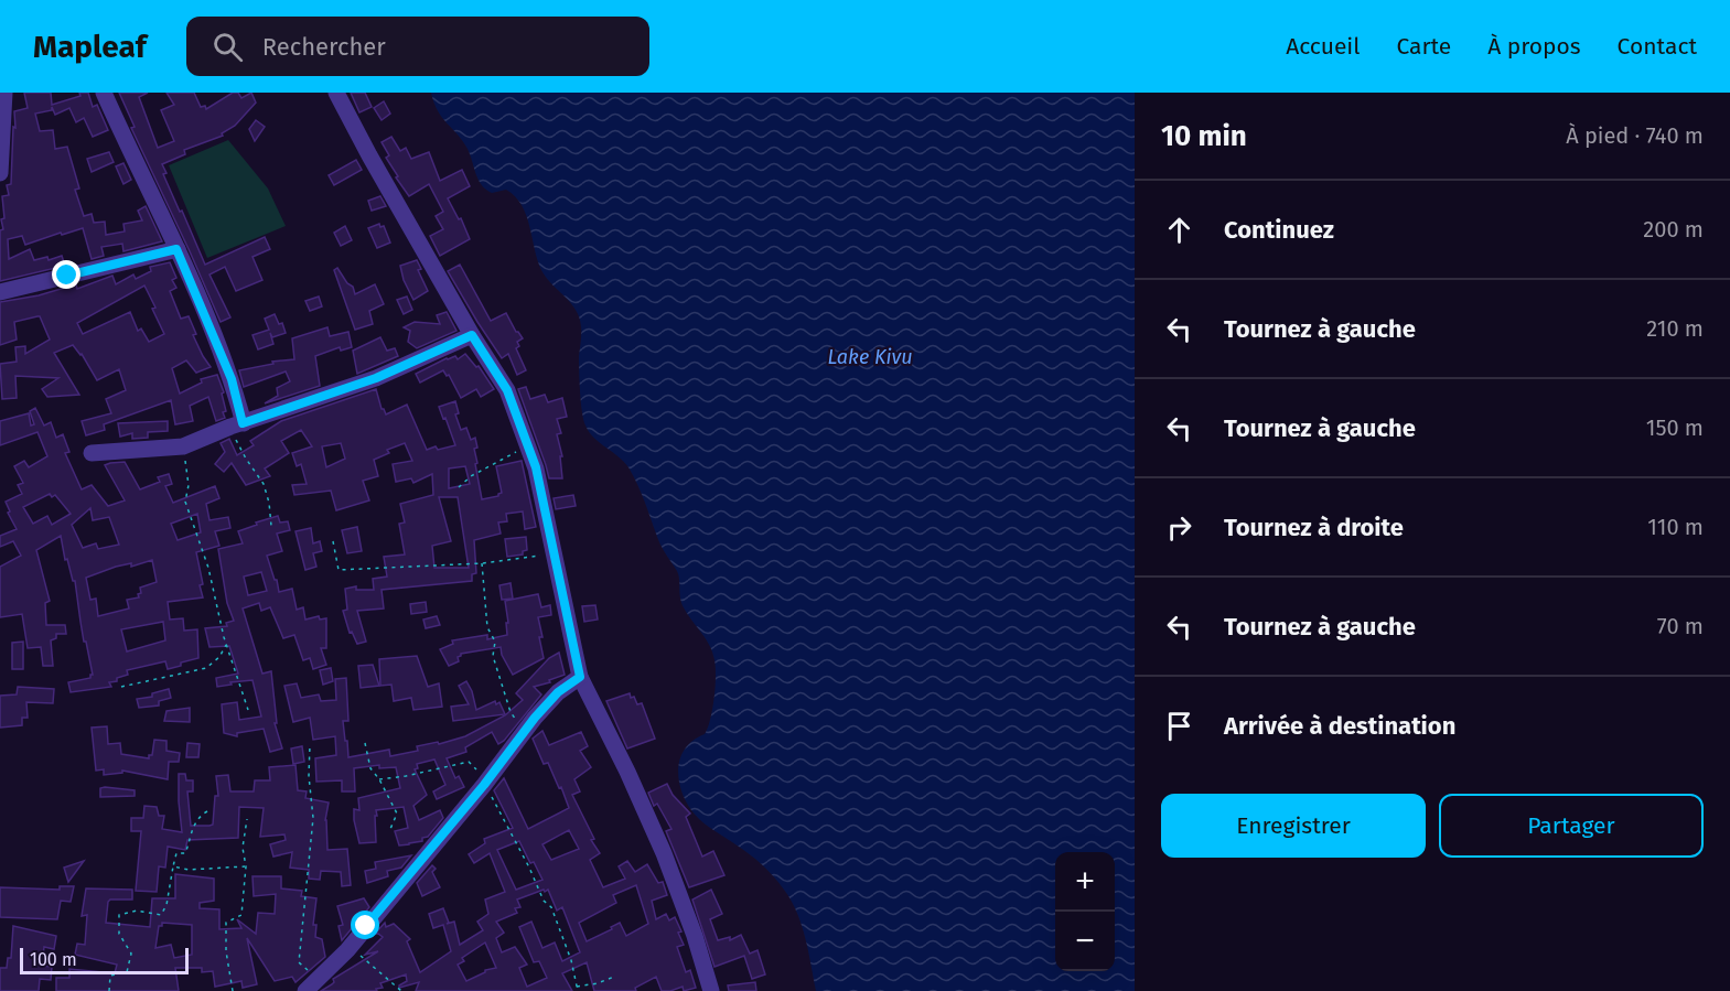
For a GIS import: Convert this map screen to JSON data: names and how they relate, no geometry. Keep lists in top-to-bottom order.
{
  "water": ["Lake Kivu"],
  "scale_bar": "100 m",
  "page": {
    "header": "Mapleaf",
    "search": "Rechercher",
    "nav": [
      "Accueil",
      "Carte",
      "À propos",
      "Contact"
    ],
    "heading": ["10 min", "À pied · 740 m"],
    "list": [
      ["Continuez", "200 m"],
      ["Tournez à gauche", "210 m"],
      ["Tournez à gauche", "150 m"],
      ["Tournez à droite", "110 m"],
      ["Tournez à gauche", "70 m"],
      "Arrivée à destination"
    ],
    "buttons": ["Enregistrer", "Partager"],
    "map_buttons": ["+", "−"],
    "scale": "100 m"
  }
}
